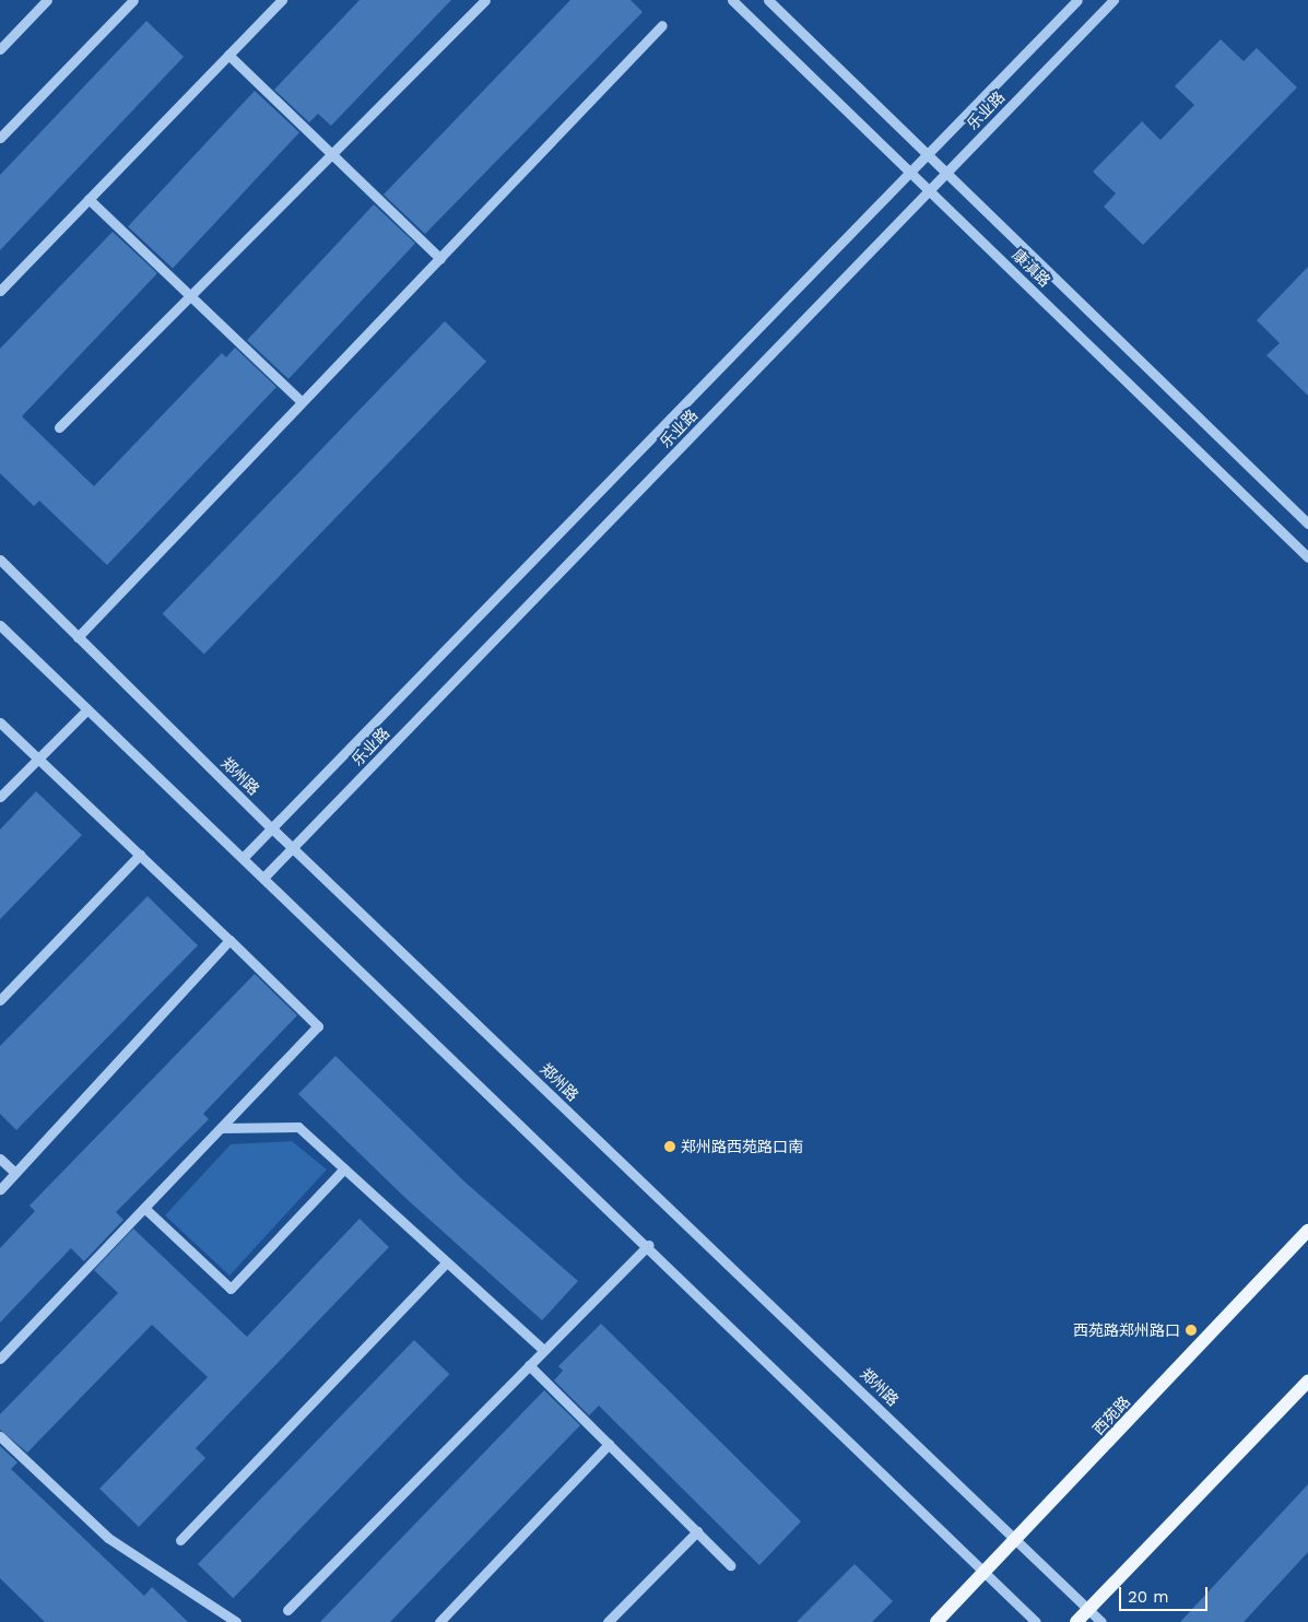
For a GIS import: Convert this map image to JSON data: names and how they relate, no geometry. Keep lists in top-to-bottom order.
{
  "streets": {
    "main road": ["西苑路"],
    "street": ["乐业路", "康滇路", "郑州路"]
  },
  "crossings": [
    ["乐业路", "康滇路"],
    ["乐业路", "郑州路"],
    ["郑州路", "西苑路"]
  ],
  "places": ["郑州路西苑路口南", "西苑路郑州路口"],
  "scale_bar": "20 m"
}
